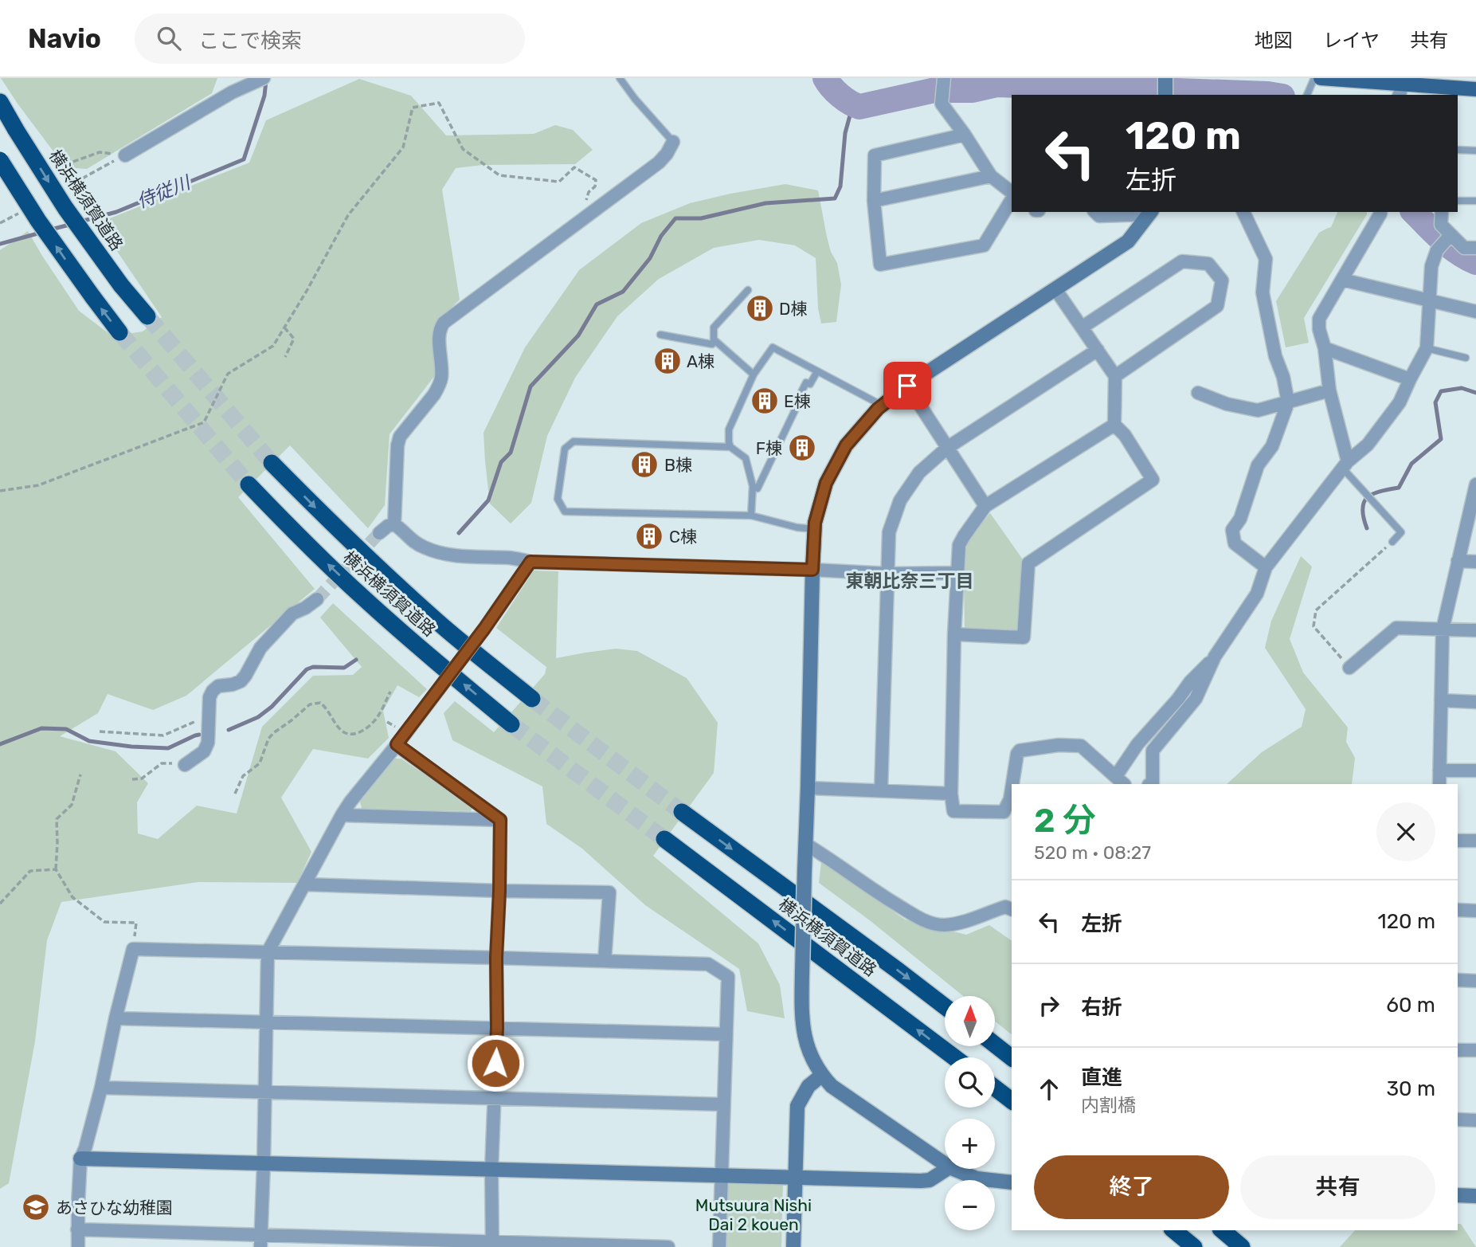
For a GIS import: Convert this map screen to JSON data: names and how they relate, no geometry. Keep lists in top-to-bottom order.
{
  "streets": {
    "highway": ["横浜横須賀道路"]
  },
  "districts": ["東朝比奈三丁目"],
  "water": ["侍従川"],
  "parks": ["Mutsuura Nishi Dai 2 kouen"],
  "places": {
    "building": [
      "D棟",
      "A棟",
      "E棟",
      "F棟",
      "B棟",
      "C棟"
    ],
    "school or university": ["あさひな幼稚園"]
  },
  "north": "top",
  "page": {
    "header": "Navio",
    "search": "ここで検索",
    "nav": ["地図", "レイヤ", "共有"],
    "turn": ["120 m", "左折"],
    "heading": ["2 分", "520 m · 08:27"],
    "list": [
      {
        "name": "左折",
        "value": "120 m"
      },
      {
        "name": "右折",
        "value": "60 m"
      },
      {
        "name": "直進",
        "note": "内割橋",
        "value": "30 m"
      }
    ],
    "map_buttons": ["+", "−"],
    "buttons": ["終了", "共有"]
  }
}
